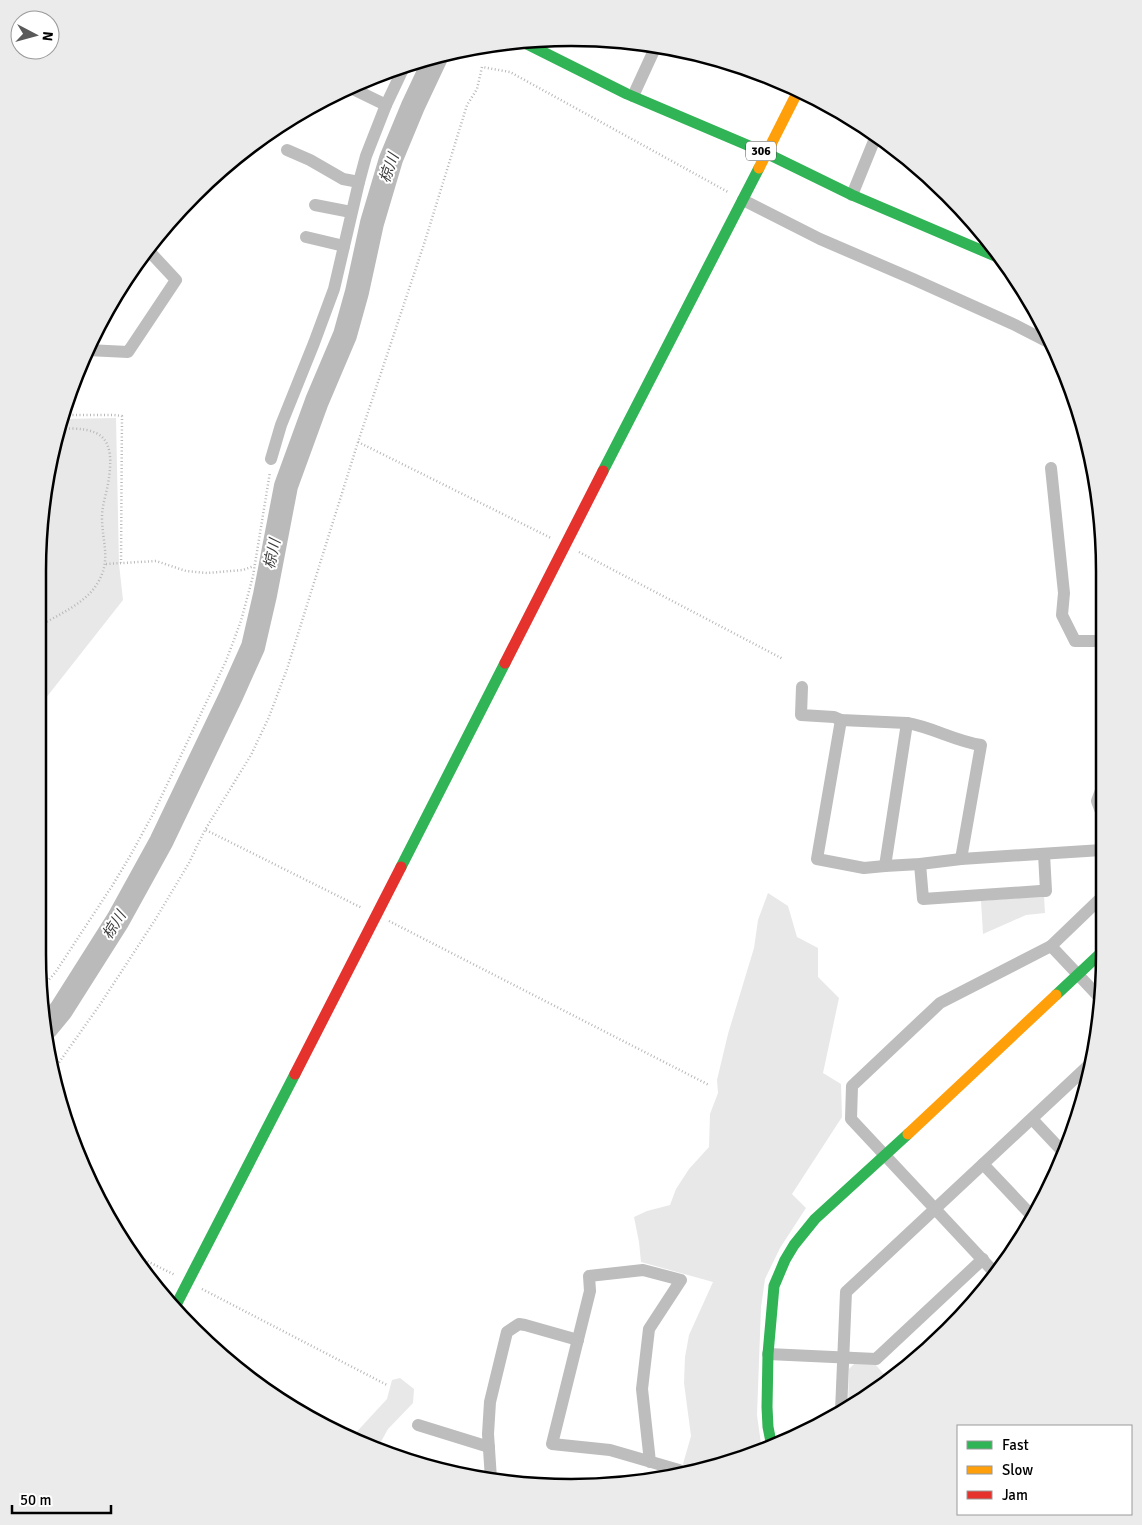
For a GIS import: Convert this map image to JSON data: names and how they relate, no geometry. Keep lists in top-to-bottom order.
{
  "streets": {
    "main road": ["306"]
  },
  "water": ["椋川"],
  "legend": ["Fast", "Slow", "Jam"],
  "scale_bar": "50 m",
  "north": "right"
}
